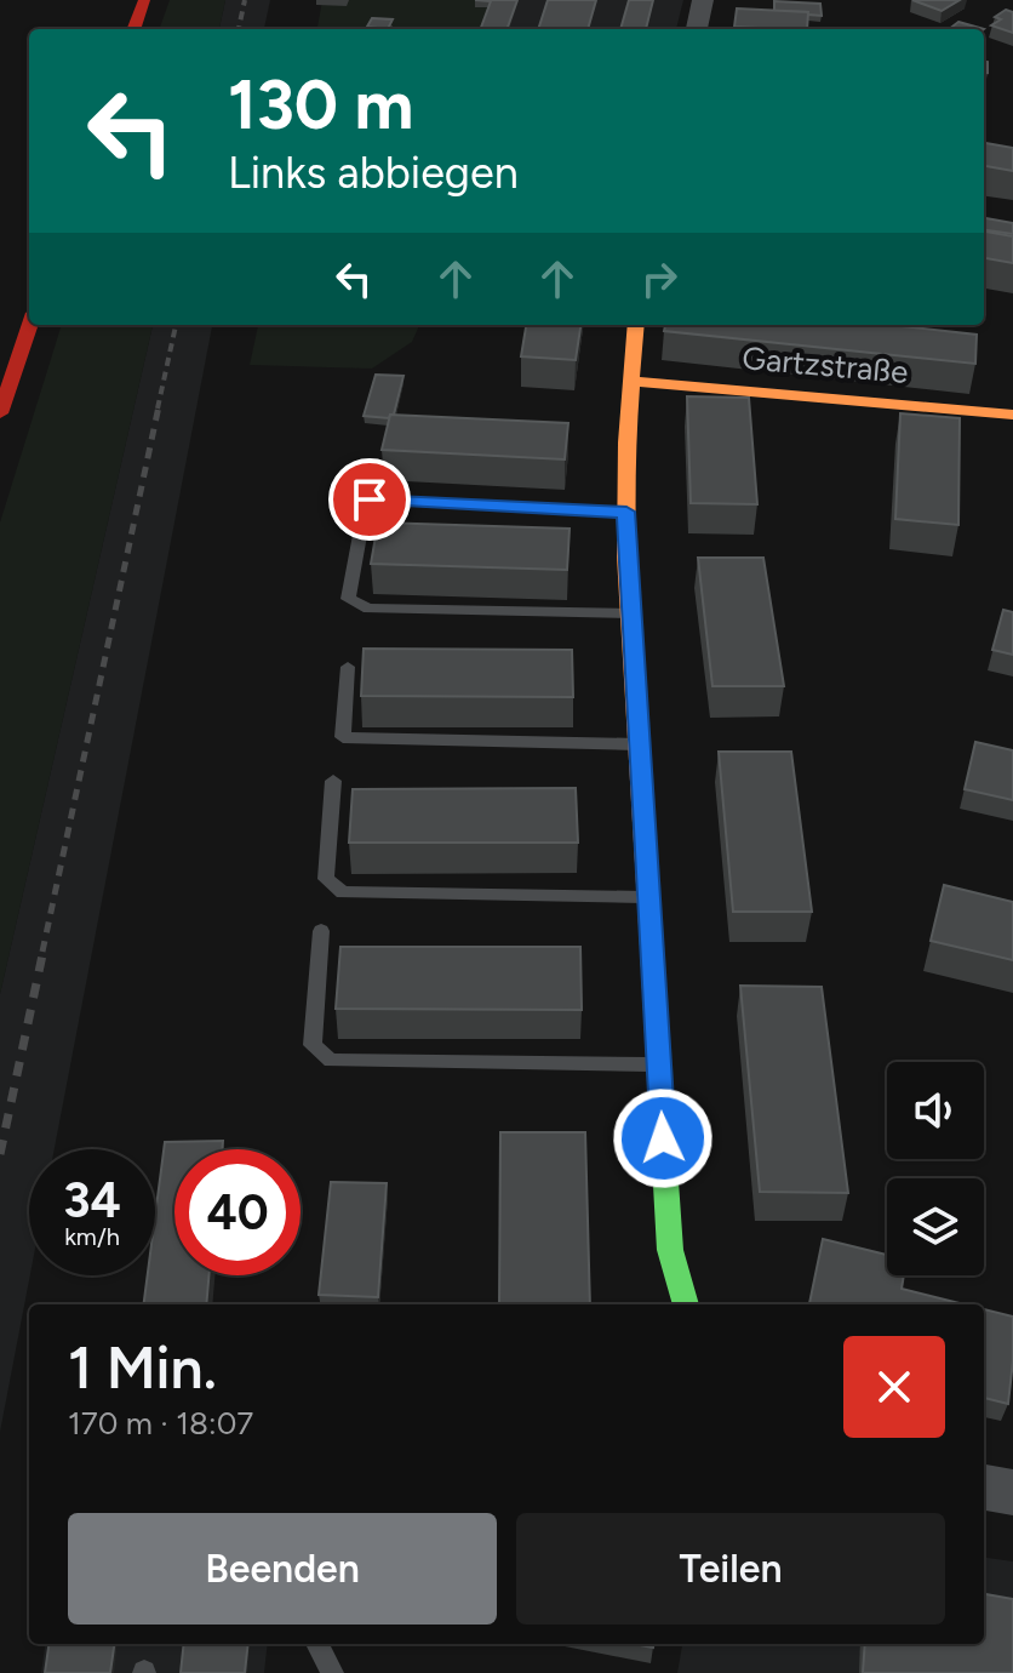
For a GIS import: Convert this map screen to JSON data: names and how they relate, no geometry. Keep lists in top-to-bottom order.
{
  "streets": {
    "street": ["Gartzstraße"]
  },
  "page": {
    "turn": ["130 m", "Links abbiegen"],
    "speed": "34 km/h",
    "limit": "40",
    "heading": ["1 Min.", "170 m · 18:07"],
    "buttons": ["Beenden", "Teilen"]
  }
}
